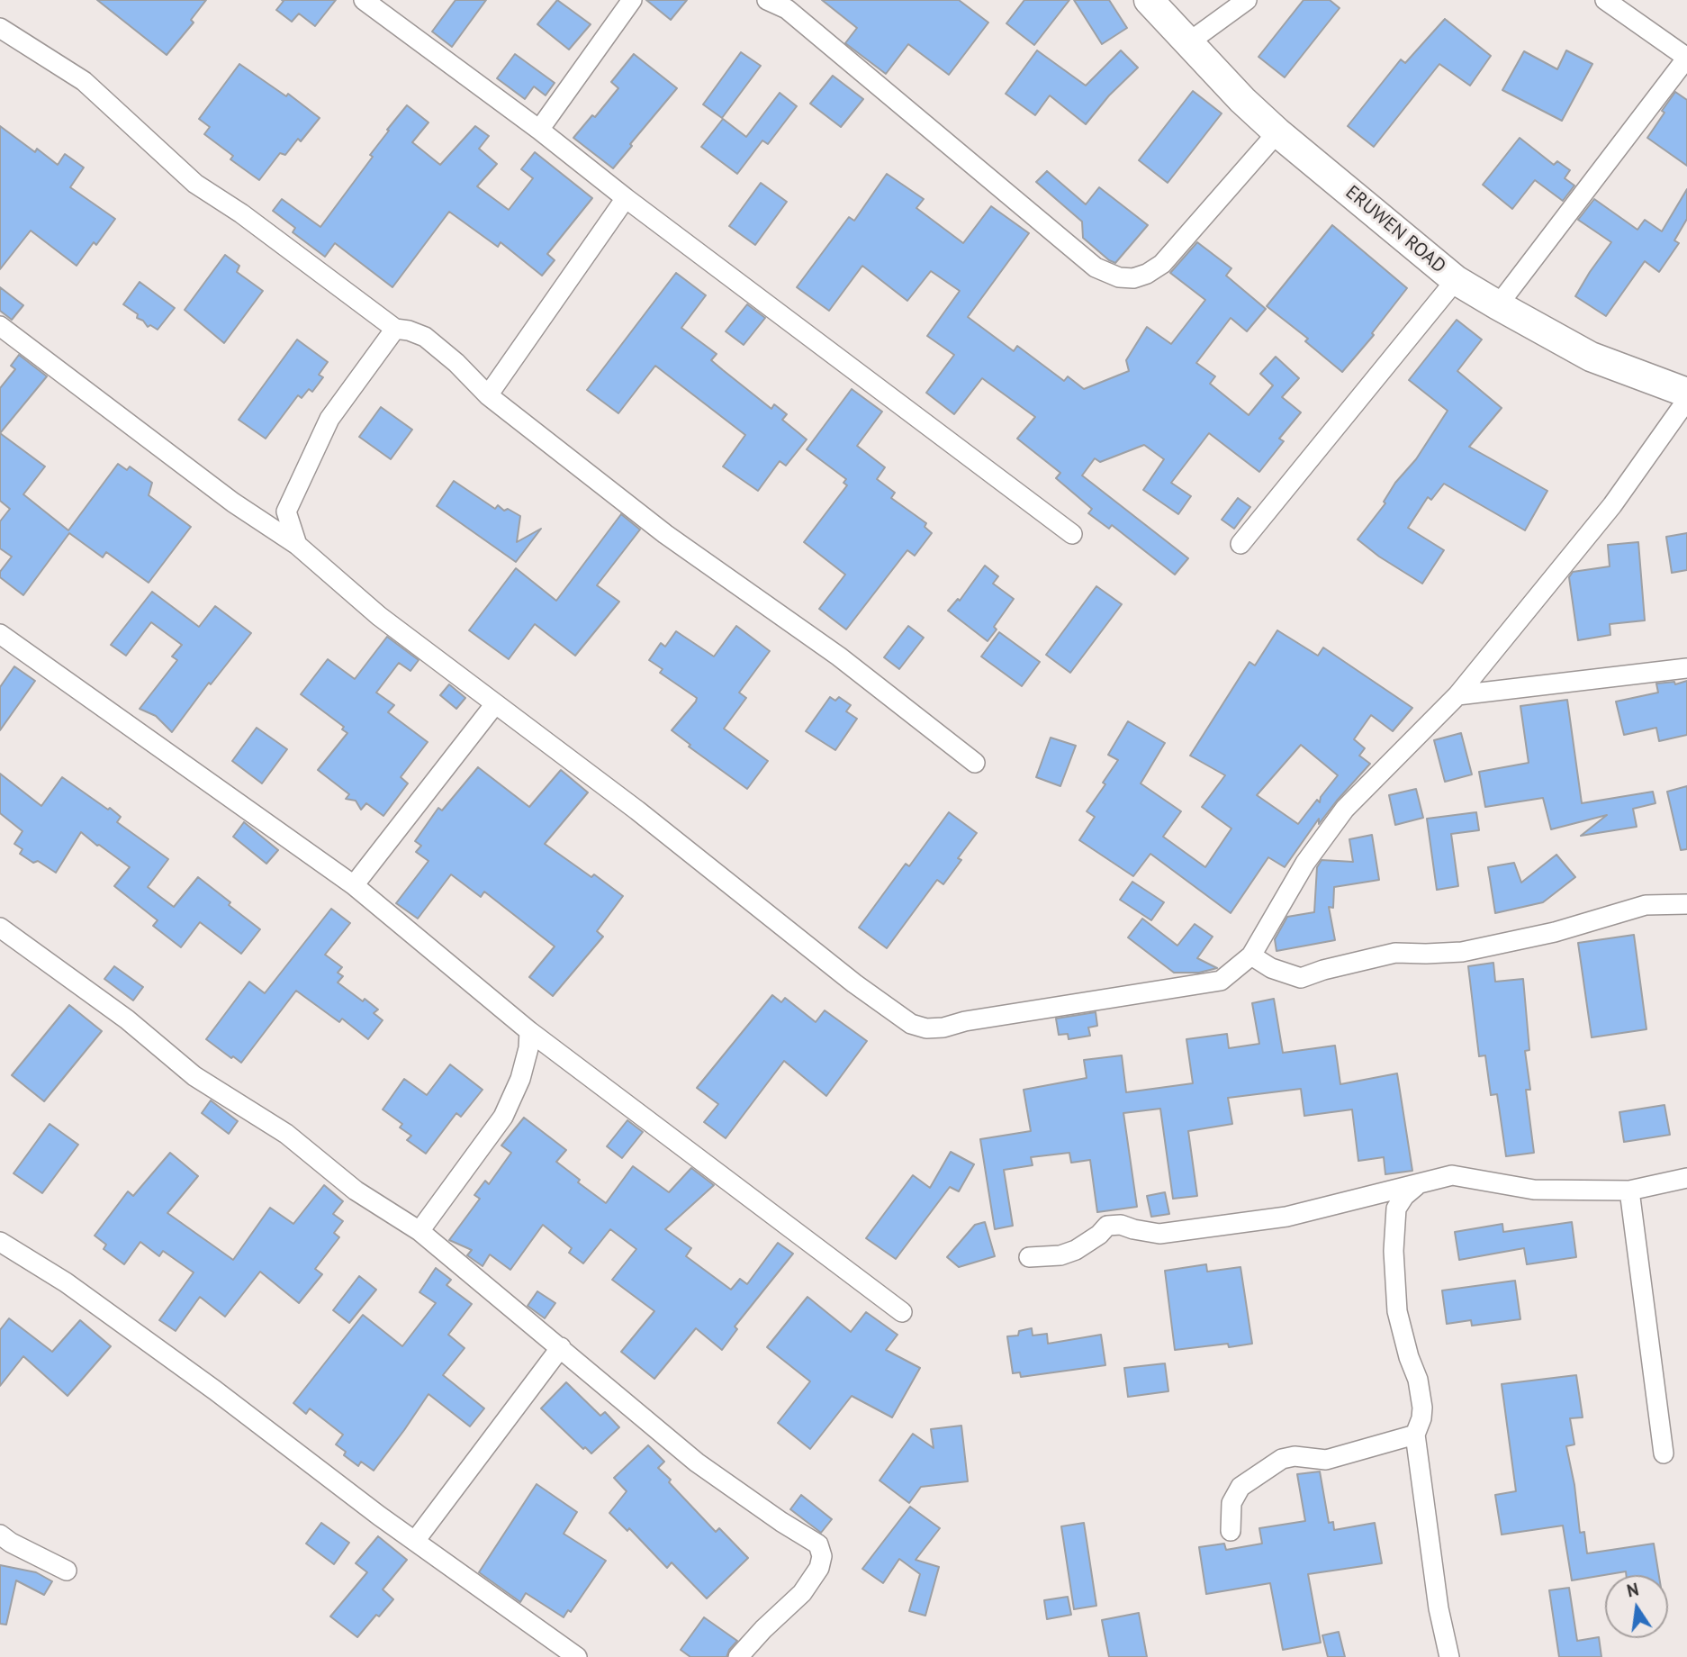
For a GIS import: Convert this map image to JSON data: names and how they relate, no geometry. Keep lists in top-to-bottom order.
{
  "streets": {
    "street": ["ERUWEN ROAD"]
  },
  "north": "top"
}
